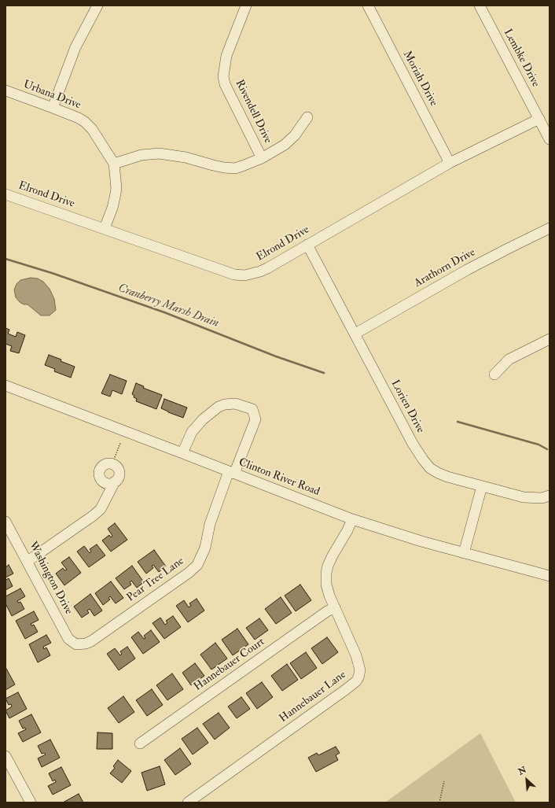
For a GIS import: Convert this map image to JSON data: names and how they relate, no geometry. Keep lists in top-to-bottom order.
{
  "streets": {
    "street": [
      "Lembke Drive",
      "Moriah Drive",
      "Urbana Drive",
      "Rivendell Drive",
      "Elrond Drive",
      "Arathorn Drive",
      "Lorien Drive",
      "Clinton River Road",
      "Washington Drive",
      "Pear Tree Lane",
      "Hannebauer Court",
      "Hannebauer Lane"
    ]
  },
  "crossings": [
    ["Lembke Drive", "Elrond Drive"],
    ["Moriah Drive", "Elrond Drive"],
    ["Urbana Drive", "Elrond Drive"],
    ["Elrond Drive", "Lorien Drive"],
    ["Arathorn Drive", "Lorien Drive"],
    ["Clinton River Road", "Pear Tree Lane"],
    ["Clinton River Road", "Hannebauer Lane"],
    ["Washington Drive", "Pear Tree Lane"],
    ["Hannebauer Court", "Hannebauer Lane"]
  ],
  "water": ["Cranberry Marsh Drain"],
  "north": "top left"
}
